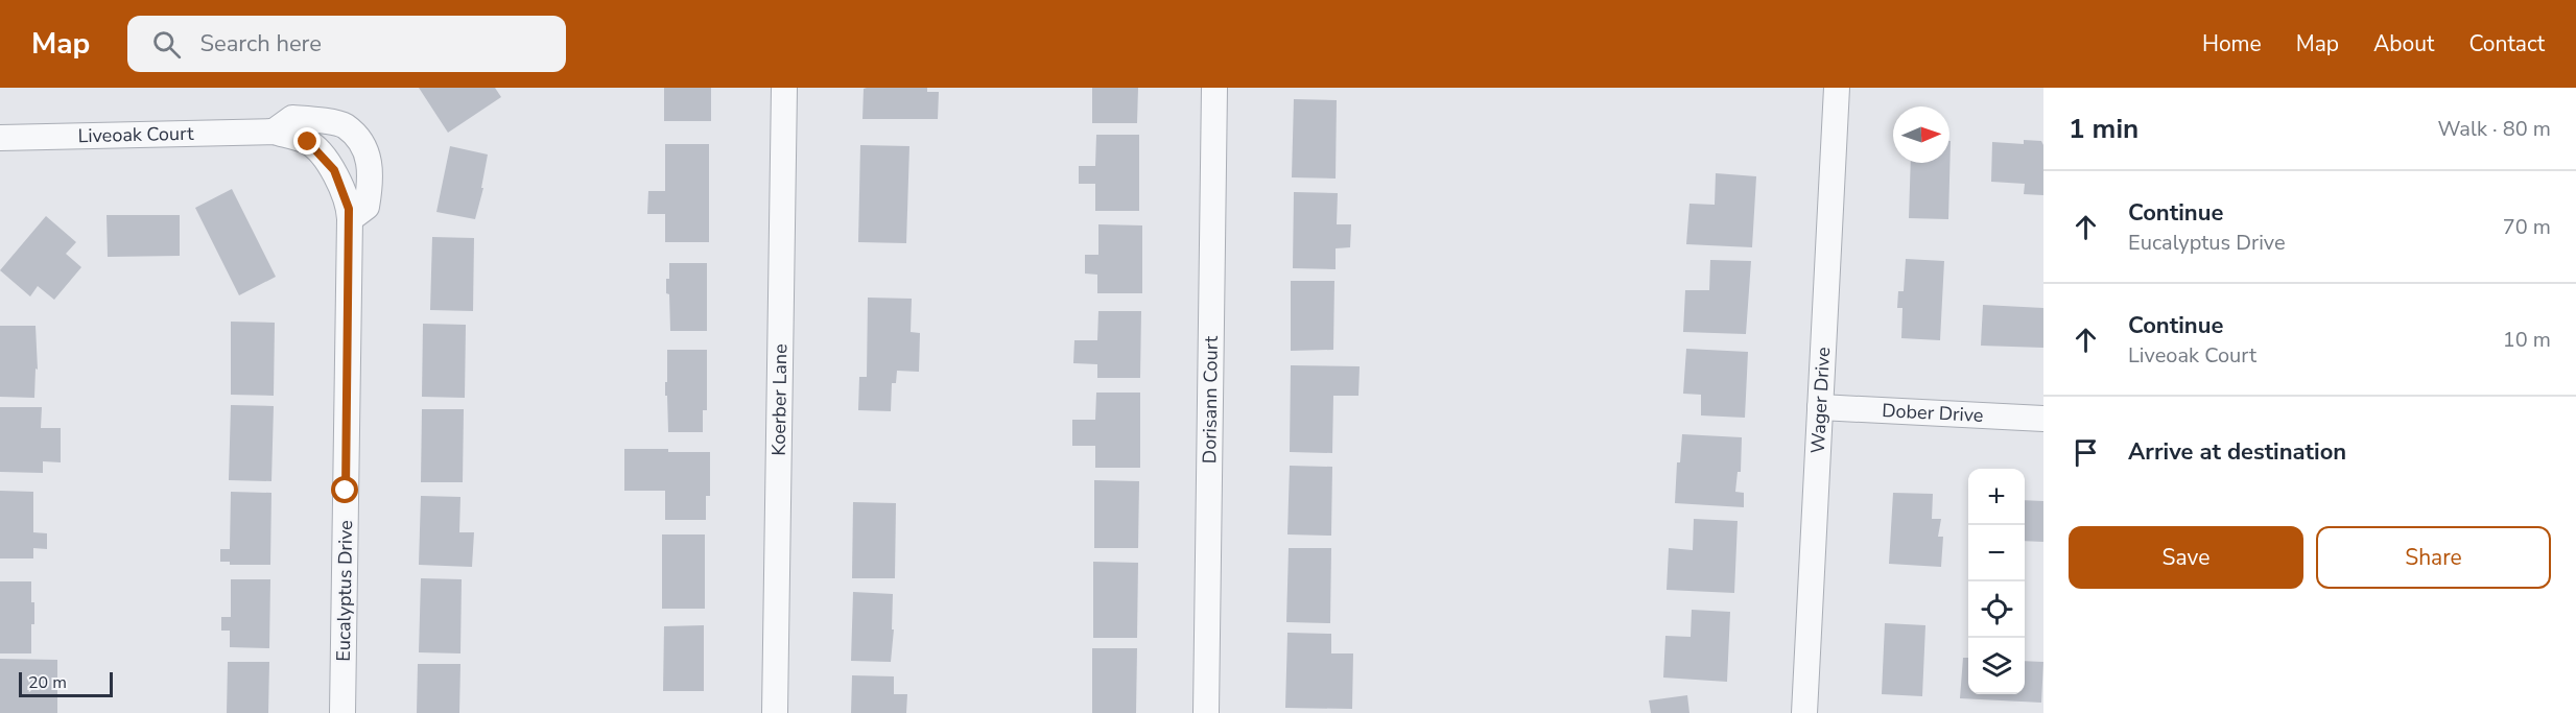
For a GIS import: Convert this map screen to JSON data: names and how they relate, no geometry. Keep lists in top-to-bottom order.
{
  "streets": {
    "street": [
      "Liveoak Court",
      "Koerber Lane",
      "Dorisann Court",
      "Wager Drive",
      "Dober Drive",
      "Eucalyptus Drive"
    ]
  },
  "crossings": [
    ["Liveoak Court", "Eucalyptus Drive"],
    ["Wager Drive", "Dober Drive"]
  ],
  "scale_bar": "20 m",
  "north": "right",
  "page": {
    "header": "Map",
    "search": "Search here",
    "nav": [
      "Home",
      "Map",
      "About",
      "Contact"
    ],
    "heading": ["1 min", "Walk · 80 m"],
    "list": [
      ["Continue", "Eucalyptus Drive", "70 m"],
      ["Continue", "Liveoak Court", "10 m"],
      "Arrive at destination"
    ],
    "map_buttons": ["+", "−"],
    "buttons": ["Save", "Share"],
    "scale": "20 m"
  }
}
